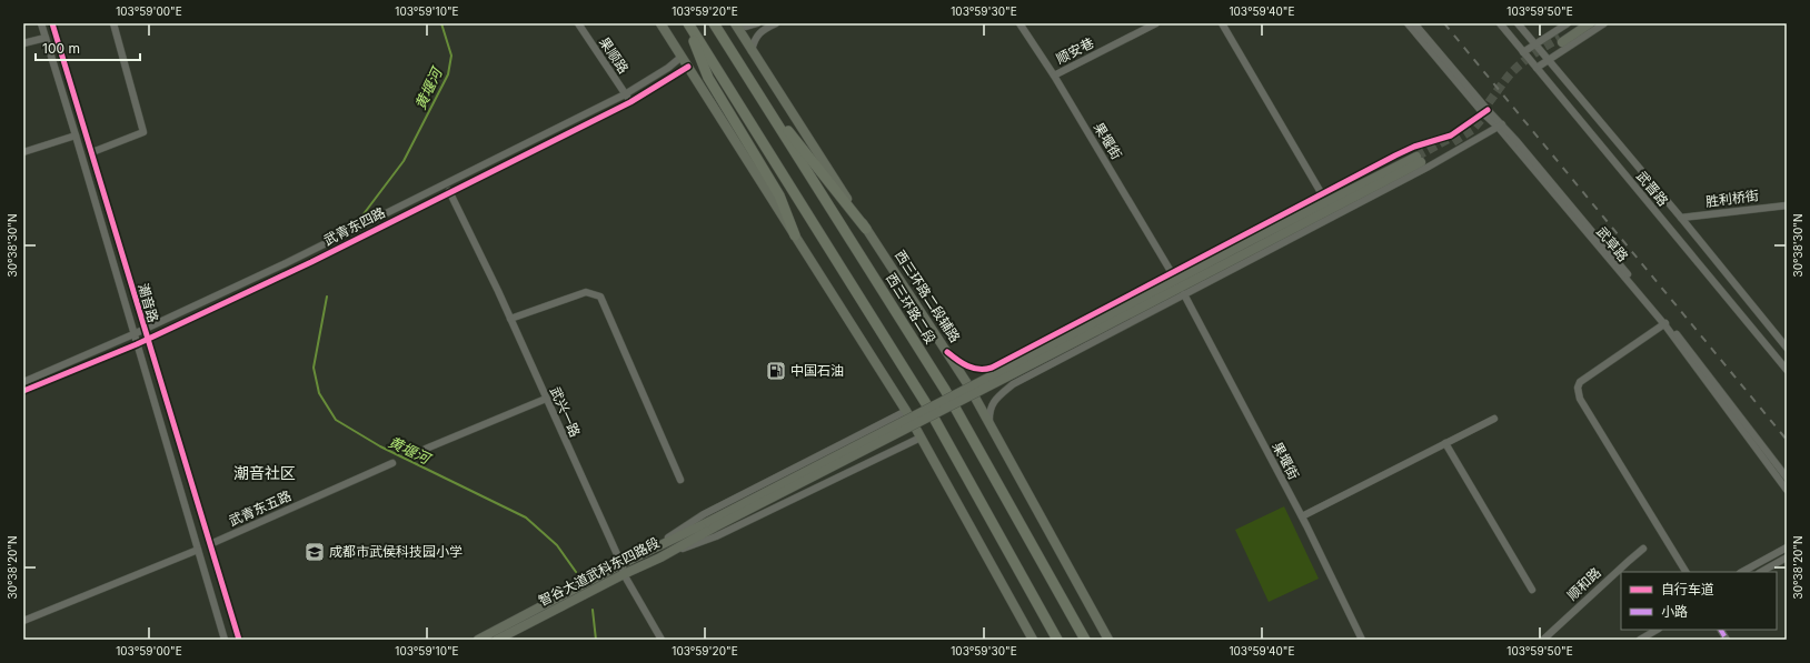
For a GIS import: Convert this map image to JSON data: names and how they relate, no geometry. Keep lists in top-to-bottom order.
{
  "streets": {
    "highway": ["西三环路二段"],
    "main road": ["西三环路二段辅路", "智谷大道武科东四路段"],
    "street": [
      "顺安巷",
      "果顺路",
      "果堰街",
      "武晋路",
      "胜利桥街",
      "武青东四路",
      "武草路",
      "潮音路",
      "武兴一路",
      "武青东五路",
      "顺和路"
    ]
  },
  "crossings": [
    ["顺安巷", "果堰街"],
    ["果顺路", "武青东四路"],
    ["武晋路", "胜利桥街"],
    ["武青东四路", "潮音路"],
    ["武青东四路", "武兴一路"],
    ["潮音路", "武青东五路"],
    ["武兴一路", "智谷大道武科东四路段"]
  ],
  "districts": ["潮音社区"],
  "water": ["黄堰河"],
  "places": {
    "fuel station": ["中国石油"],
    "school or university": ["成都市武侯科技园小学"]
  },
  "legend": ["自行车道", "小路"],
  "scale_bar": "100 m",
  "coordinates": [
    "103°59'00\"E",
    "103°59'10\"E",
    "103°59'20\"E",
    "103°59'30\"E",
    "103°59'40\"E",
    "103°59'50\"E",
    "30°38'30\"N",
    "30°38'20\"N"
  ]
}
